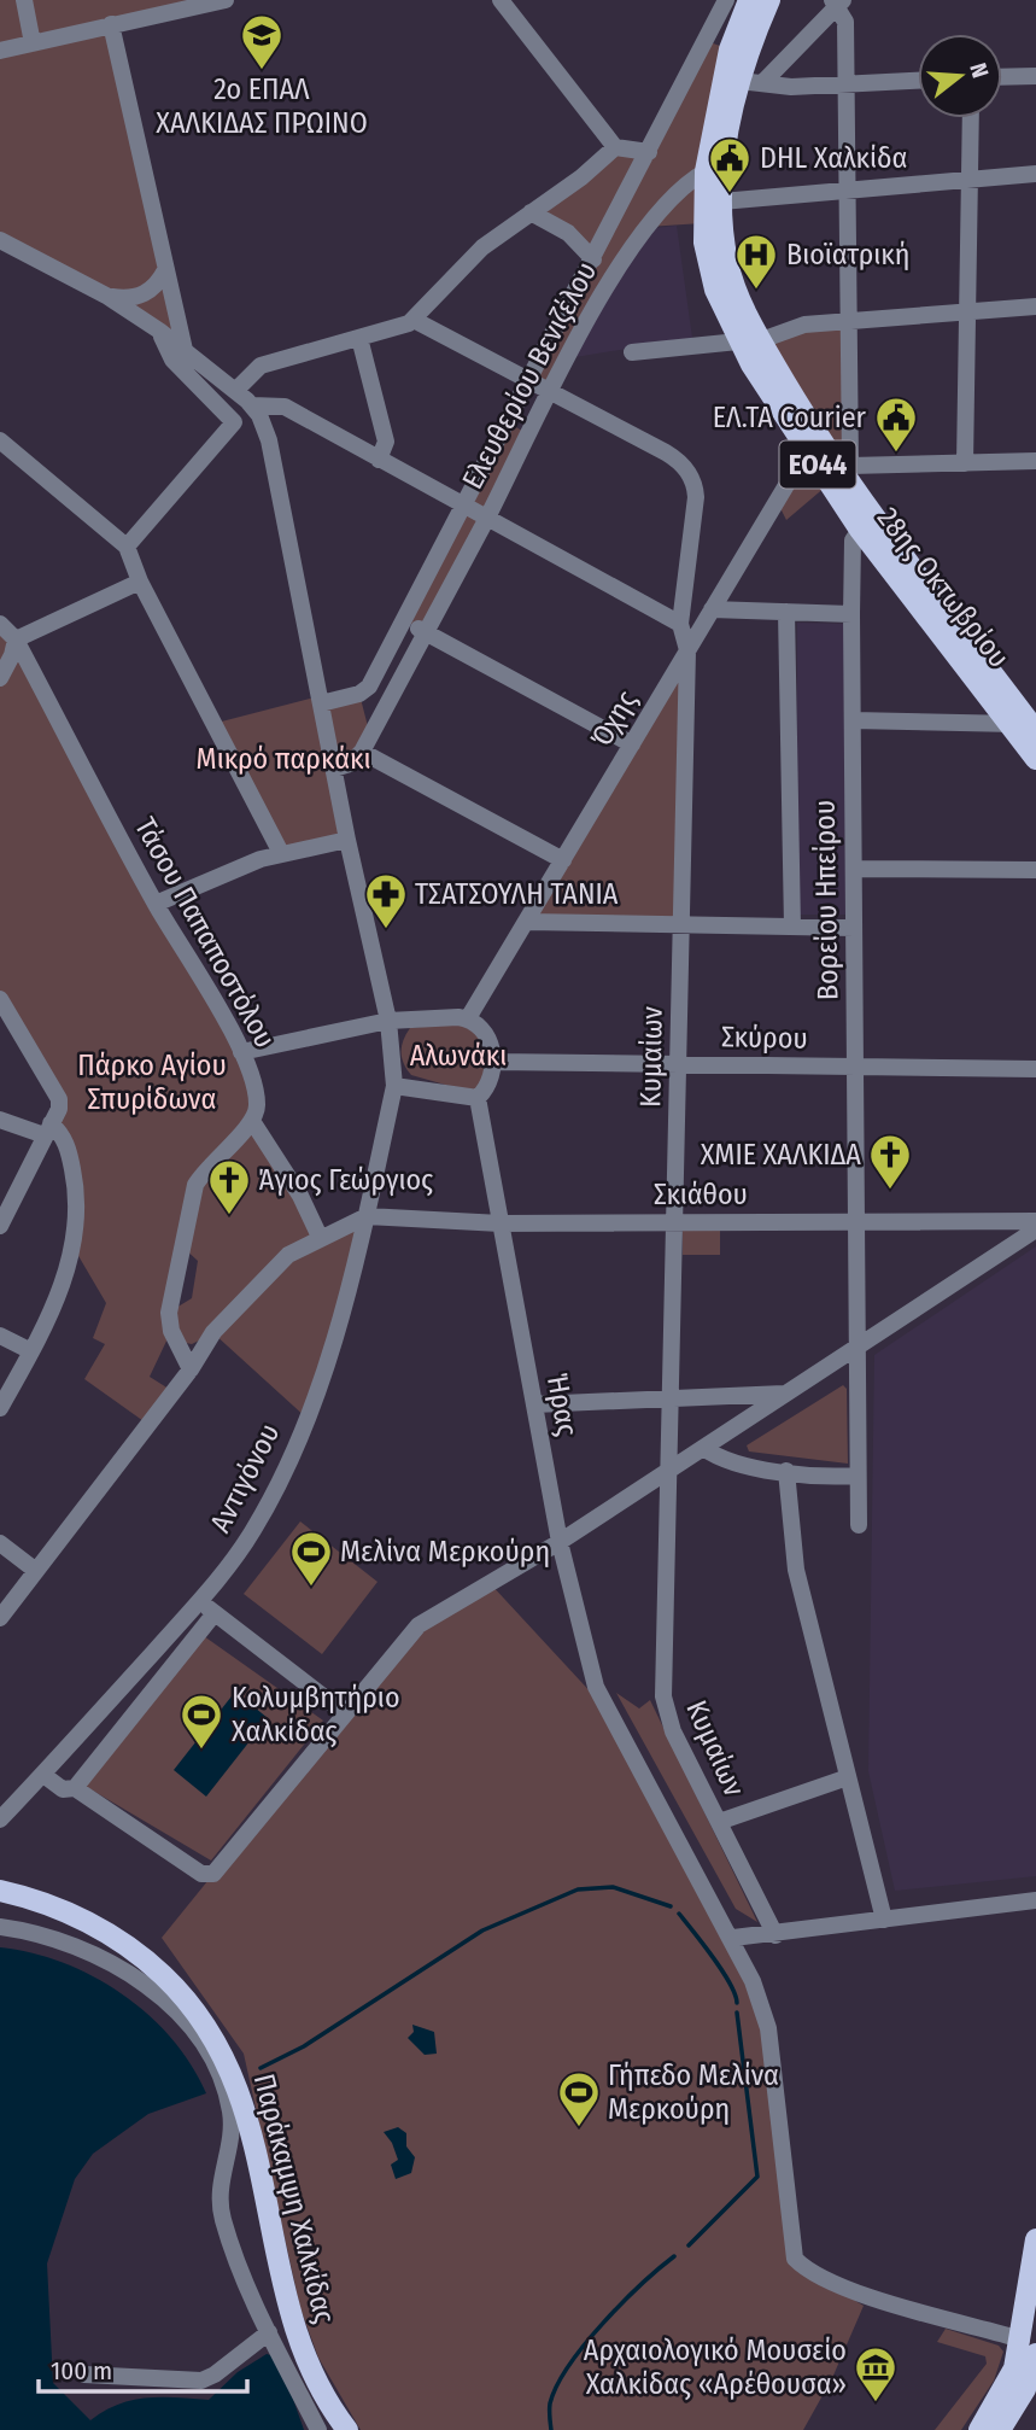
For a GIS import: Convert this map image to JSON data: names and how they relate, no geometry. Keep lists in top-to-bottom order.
{
  "streets": {
    "main road": ["ΕΟ44", "28ης Οκτωβρίου", "Παράκαμψη Χαλκίδας"],
    "street": [
      "Ελευθερίου Βενιζέλου",
      "Όχης",
      "Βορείου Ηπείρου",
      "Τάσου Παπαποστόλου",
      "Σκύρου",
      "Κυμαίων",
      "Σκιάθου",
      "Ήρας",
      "Αντιγόνου"
    ]
  },
  "crossings": [
    ["Ελευθερίου Βενιζέλου", "ΕΟ44"],
    ["Ελευθερίου Βενιζέλου", "28ης Οκτωβρίου"],
    ["Ελευθερίου Βενιζέλου", "Κυμαίων"],
    ["ΕΟ44", "28ης Οκτωβρίου"],
    ["28ης Οκτωβρίου", "Όχης"],
    ["28ης Οκτωβρίου", "Βορείου Ηπείρου"],
    ["Όχης", "Κυμαίων"],
    ["Βορείου Ηπείρου", "Σκύρου"],
    ["Βορείου Ηπείρου", "Σκιάθου"],
    ["Σκύρου", "Κυμαίων"],
    ["Κυμαίων", "Σκιάθου"],
    ["Σκιάθου", "Ήρας"],
    ["Σκιάθου", "Αντιγόνου"]
  ],
  "parks": ["Μικρό παρκάκι", "Αλωνάκι", "Πάρκο Αγίου Σπυρίδωνα"],
  "places": {
    "school or university": ["2ο ΕΠΑΛ ΧΑΛΚΙΔΑΣ ΠΡΩΙΝΟ"],
    "public building": ["DHL Χαλκίδα", "ΕΛ.ΤΑ Courier"],
    "hospital": ["Βιοϊατρική"],
    "pharmacy": ["ΤΣΑΤΣΟΥΛΗ ΤΑΝΙΑ"],
    "church": ["ΧΜΙΕ ΧΑΛΚΙΔΑ", "Άγιος Γεώργιος"],
    "sports": ["Μελίνα Μερκούρη", "Κολυμβητήριο Χαλκίδας", "Γήπεδο Μελίνα Μερκούρη"],
    "museum": ["Αρχαιολογικό Μουσείο Χαλκίδας «Αρέθουσα»"]
  },
  "scale_bar": "100 m",
  "north": "right"
}
